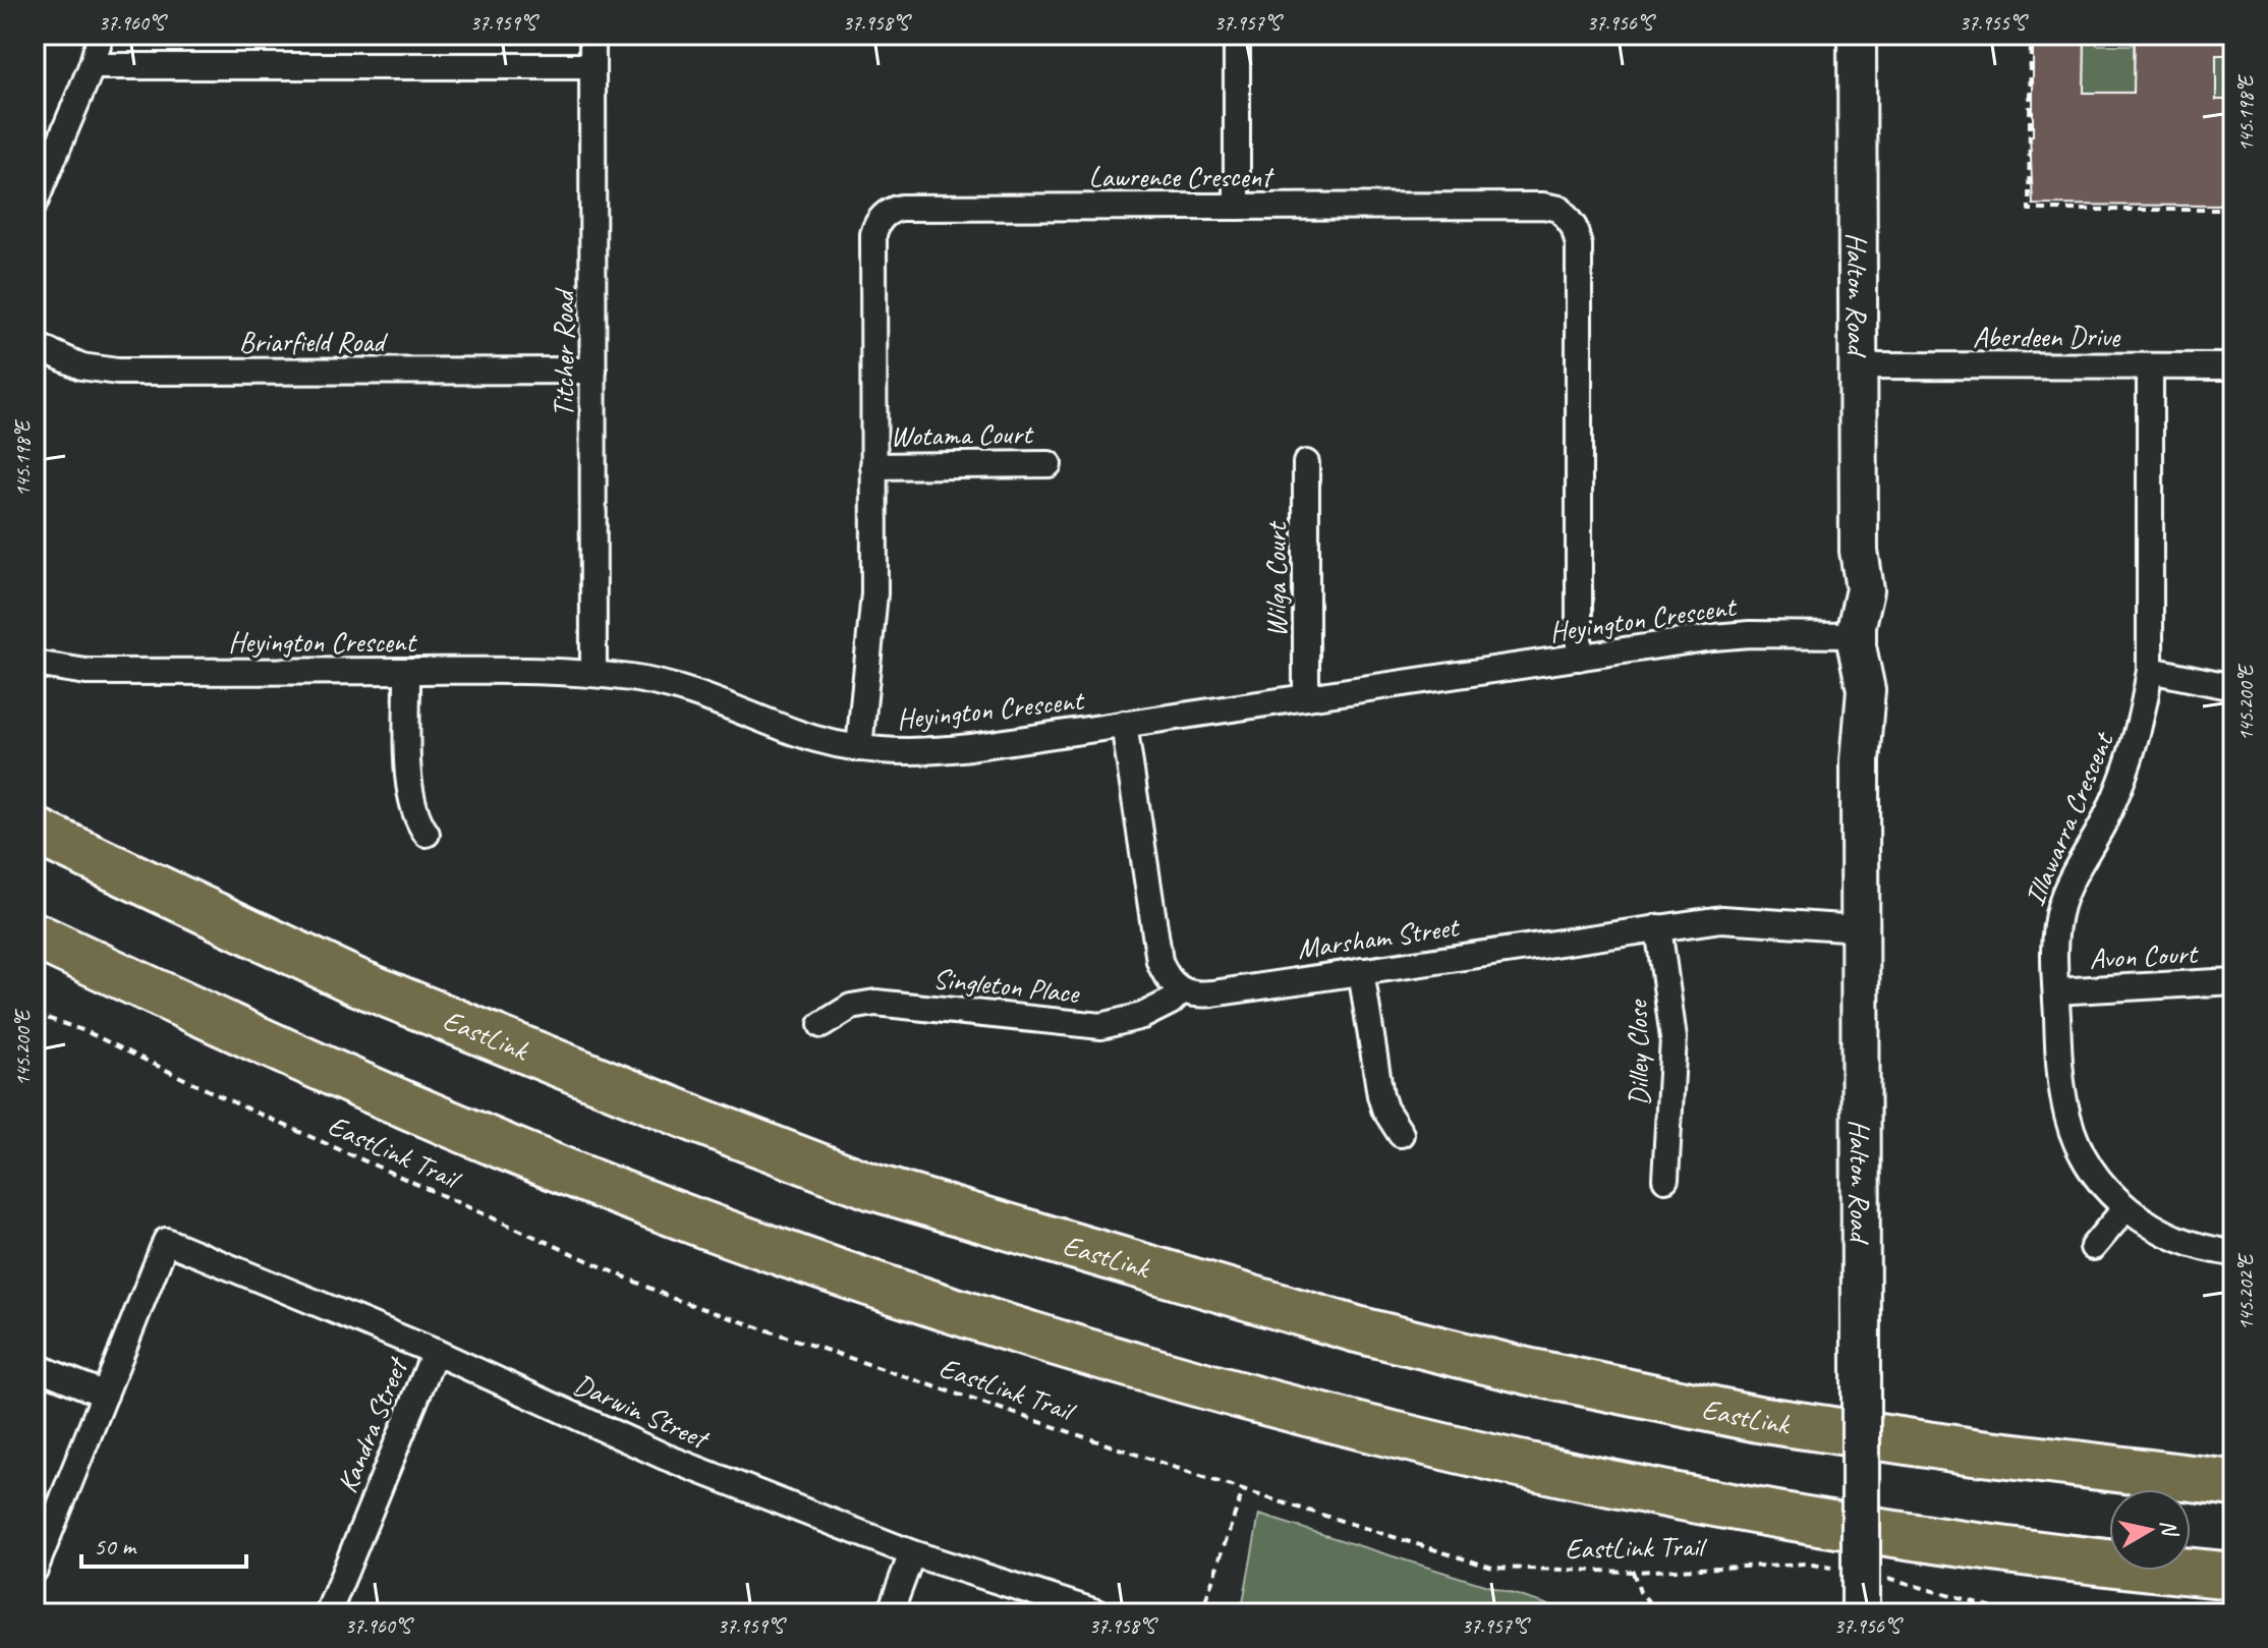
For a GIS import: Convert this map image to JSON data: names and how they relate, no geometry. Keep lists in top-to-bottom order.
{
  "streets": {
    "highway": ["EastLink"],
    "main road": ["Halton Road"],
    "street": [
      "Lawrence Crescent",
      "Aberdeen Drive",
      "Briarfield Road",
      "Titcher Road",
      "Wotama Court",
      "Wilga Court",
      "Heyington Crescent",
      "Illawarra Crescent",
      "Marsham Street",
      "Avon Court",
      "Singleton Place",
      "Dilley Close",
      "Darwin Street",
      "Kandra Street"
    ],
    "path": ["EastLink Trail"]
  },
  "crossings": [
    ["Lawrence Crescent", "Wotama Court"],
    ["Lawrence Crescent", "Heyington Crescent"],
    ["Halton Road", "Aberdeen Drive"],
    ["Halton Road", "Heyington Crescent"],
    ["Halton Road", "Marsham Street"],
    ["Halton Road", "EastLink Trail"],
    ["Aberdeen Drive", "Illawarra Crescent"],
    ["Briarfield Road", "Titcher Road"],
    ["Titcher Road", "Heyington Crescent"],
    ["Wilga Court", "Heyington Crescent"],
    ["Illawarra Crescent", "Avon Court"],
    ["Marsham Street", "Singleton Place"],
    ["Marsham Street", "Dilley Close"],
    ["Darwin Street", "Kandra Street"]
  ],
  "scale_bar": "50 m",
  "north": "right",
  "coordinates": [
    "37.960°S",
    "37.959°S",
    "37.958°S",
    "37.957°S",
    "37.956°S",
    "37.955°S",
    "145.198°E",
    "145.200°E",
    "145.202°E"
  ]
}
